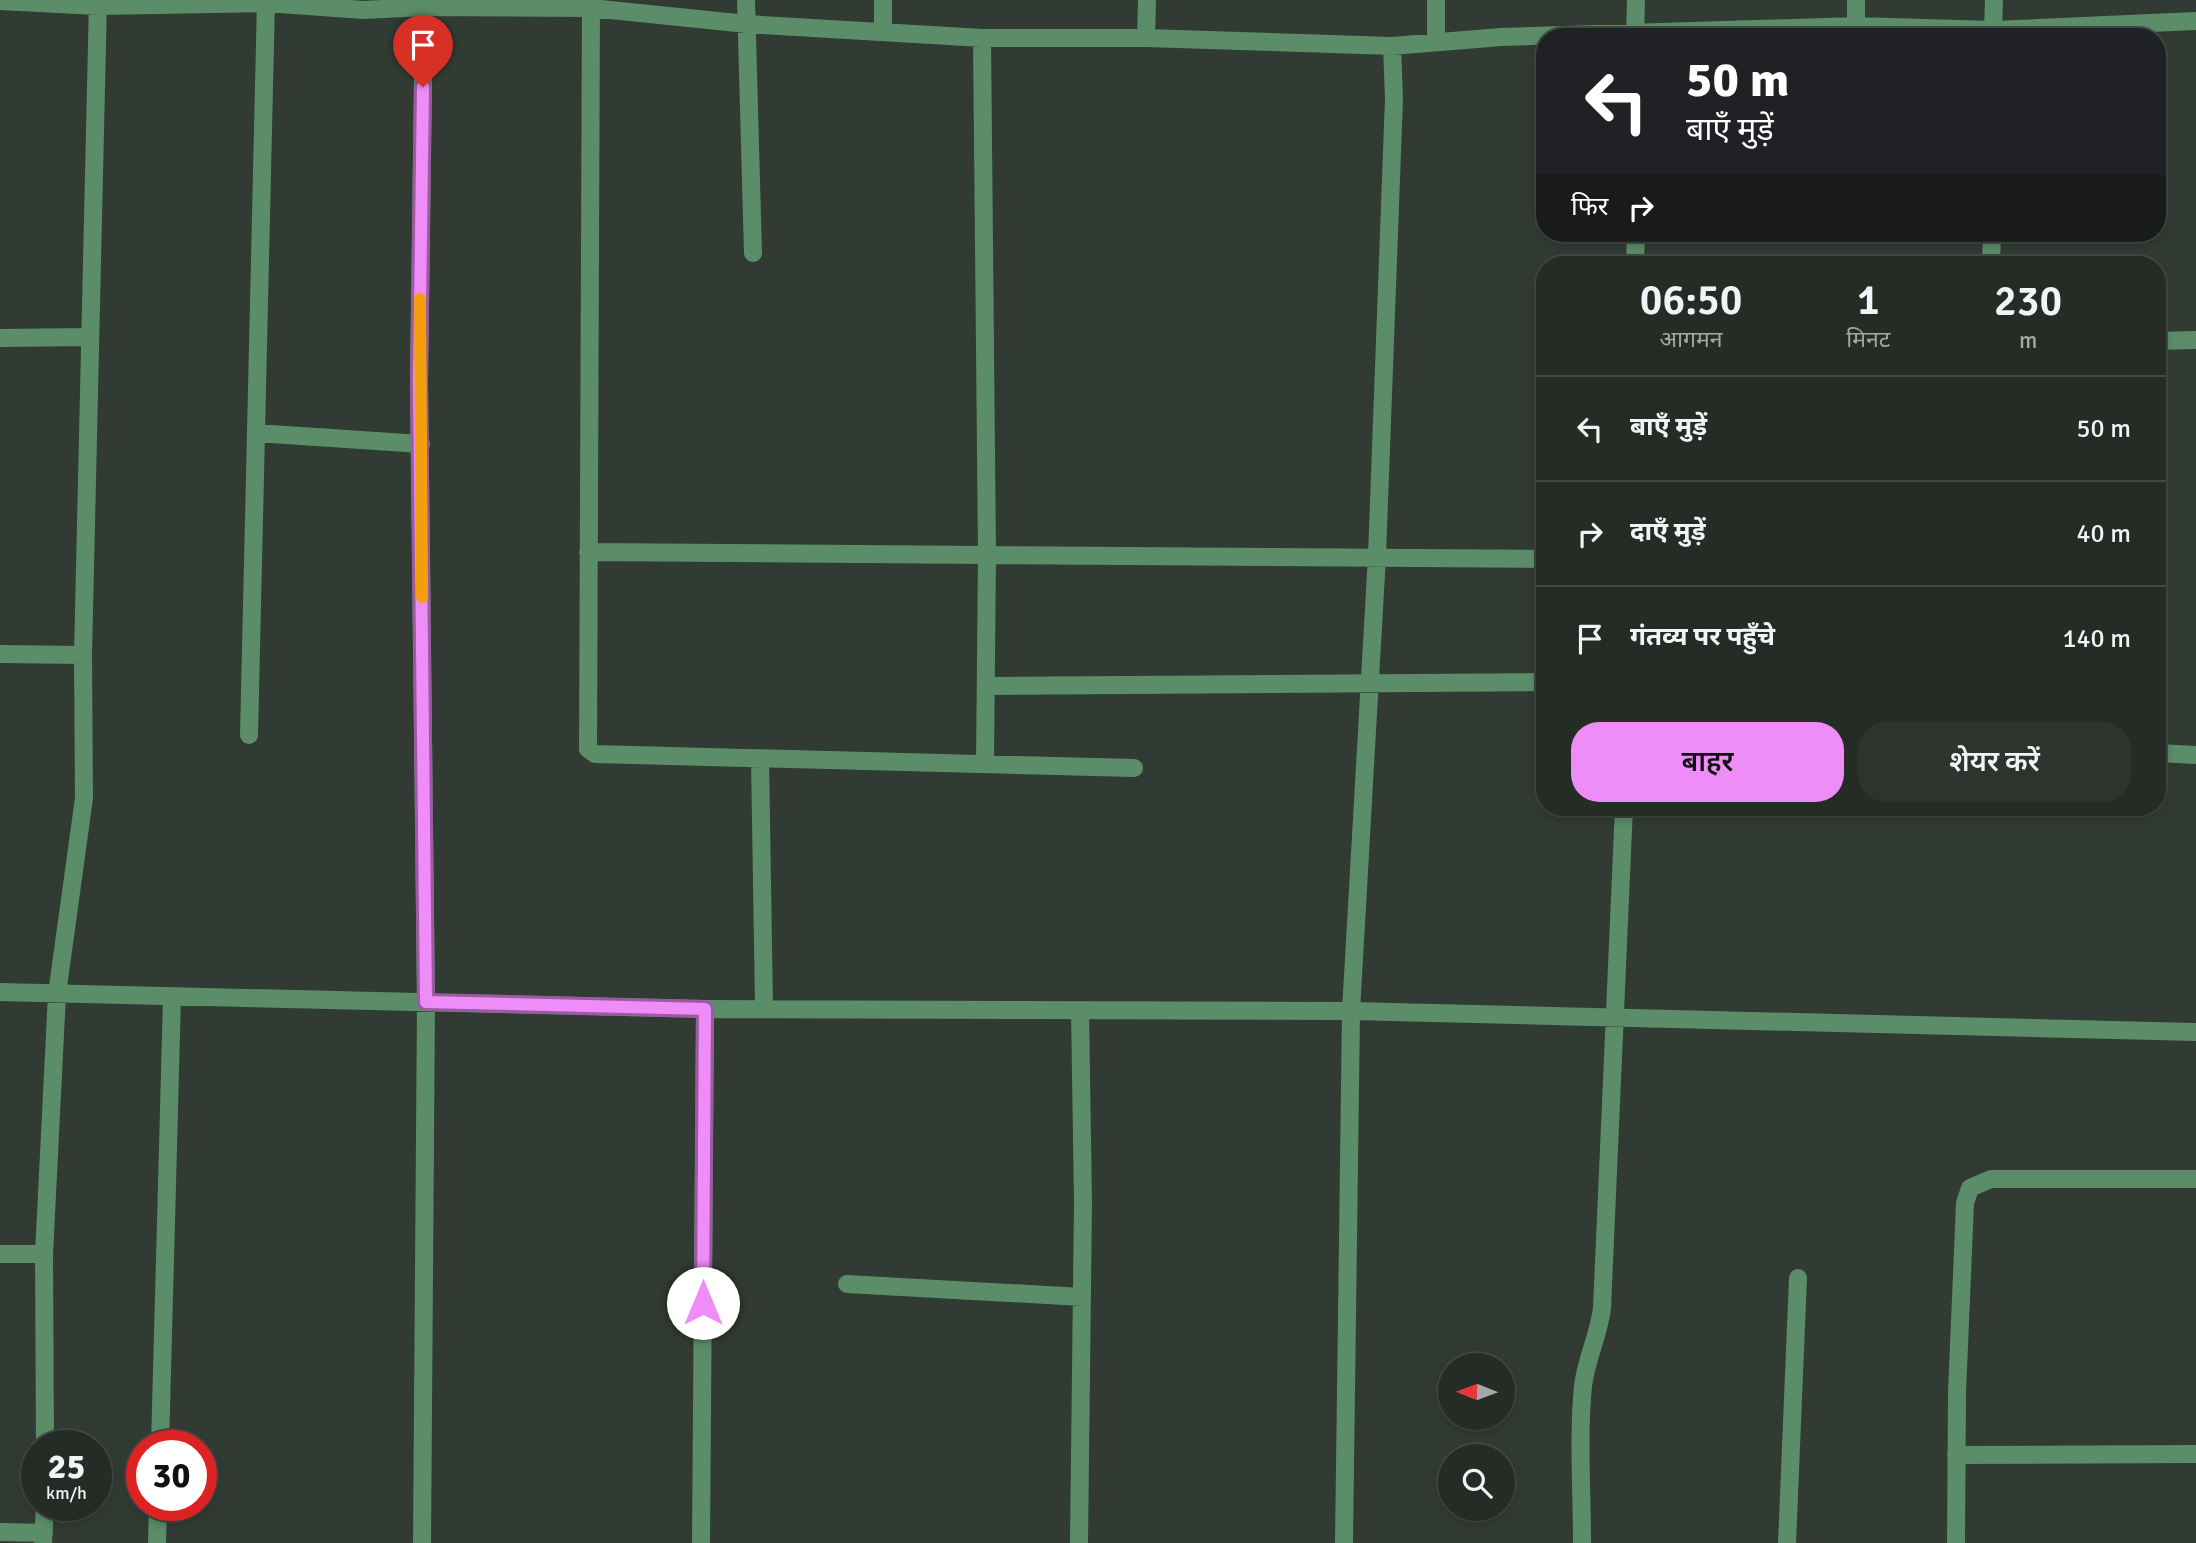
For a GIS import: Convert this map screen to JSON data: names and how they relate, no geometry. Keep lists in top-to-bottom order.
{
  "north": "left",
  "page": {
    "turn": ["50 m", "बाएँ मुड़ें"],
    "then": "फिर",
    "eta": [
      "06:50",
      "आगमन",
      "1",
      "मिनट",
      "230",
      "m"
    ],
    "list": [
      {
        "name": "बाएँ मुड़ें",
        "value": "50 m"
      },
      {
        "name": "दाएँ मुड़ें",
        "value": "40 m"
      },
      {
        "name": "गंतव्य पर पहुँचे",
        "value": "140 m"
      }
    ],
    "buttons": ["बाहर", "शेयर करें"],
    "speed": "25 km/h",
    "limit": "30"
  }
}
